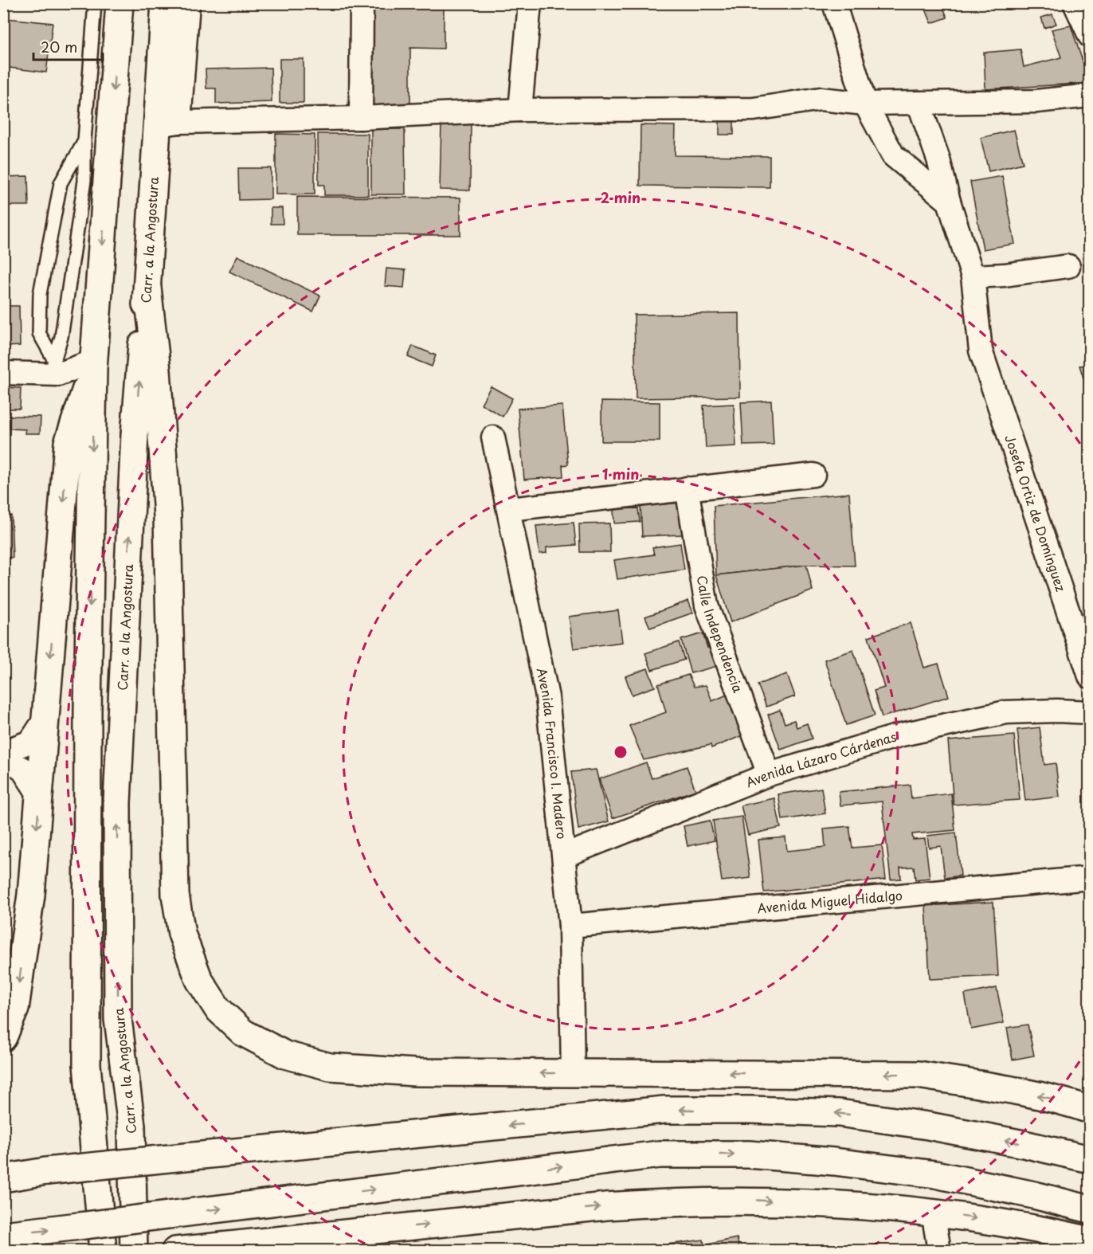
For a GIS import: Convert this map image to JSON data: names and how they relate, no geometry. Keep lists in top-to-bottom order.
{
  "streets": {
    "main road": ["Carr. a la Angostura"],
    "street": [
      "Josefa Ortiz de Domínguez",
      "Calle Independencia",
      "Avenida Francisco I. Madero",
      "Avenida Lázaro Cárdenas",
      "Avenida Miguel Hidalgo"
    ]
  },
  "crossings": [
    ["Calle Independencia", "Avenida Lázaro Cárdenas"],
    ["Avenida Francisco I. Madero", "Avenida Lázaro Cárdenas"],
    ["Avenida Francisco I. Madero", "Avenida Miguel Hidalgo"]
  ],
  "scale_bar": "20 m",
  "rings": ["2 min", "1 min"]
}
